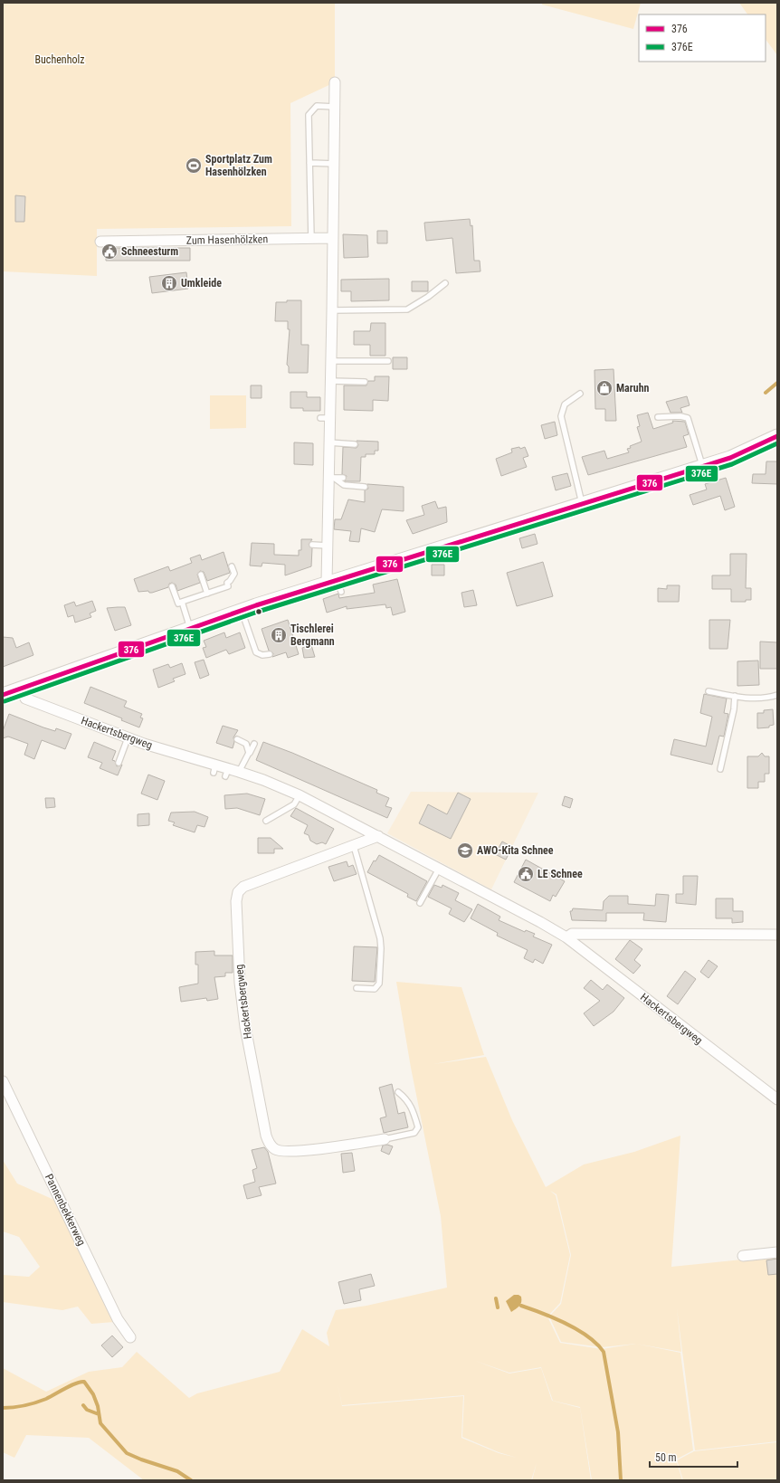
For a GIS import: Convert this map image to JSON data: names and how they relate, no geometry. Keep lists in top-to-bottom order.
{
  "streets": {
    "street": ["Zum Hasenhölzken", "Hackertsbergweg", "Pannenbekkerweg"]
  },
  "parks": ["Buchenholz"],
  "places": {
    "sports": ["Sportplatz Zum Hasenhölzken"],
    "public building": ["Schneesturm", "LE Schnee"],
    "building": ["Umkleide", "Tischlerei Bergmann"],
    "shop": ["Maruhn"],
    "school or university": ["AWO-Kita Schnee"]
  },
  "lines": ["transit line 376", "transit line 376E"],
  "legend": ["376", "376E"],
  "scale_bar": "50 m"
}
